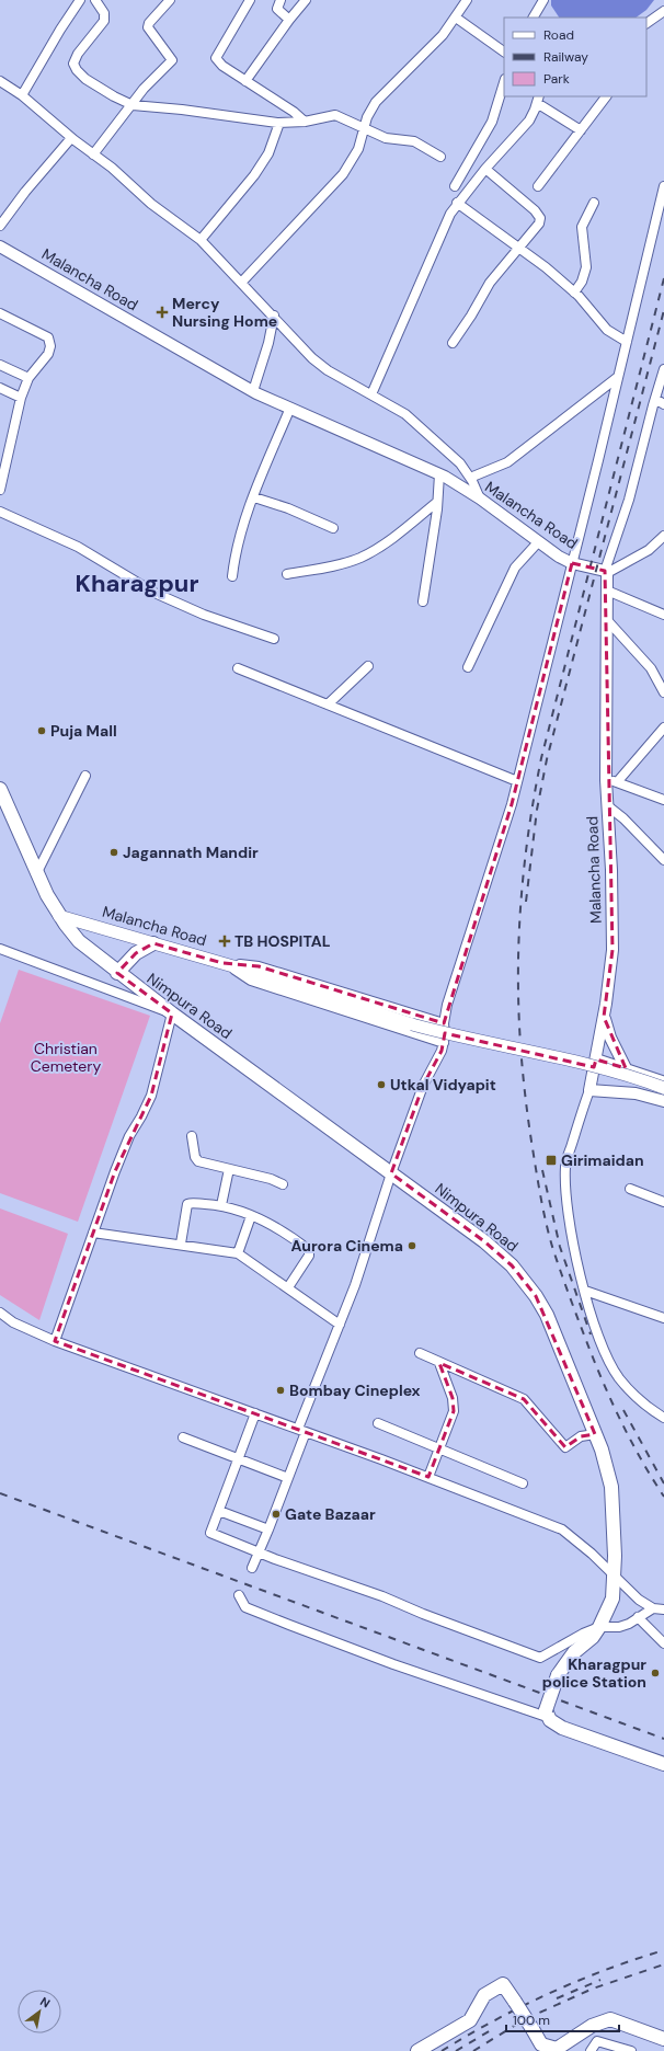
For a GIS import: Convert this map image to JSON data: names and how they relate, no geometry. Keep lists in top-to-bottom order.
{
  "streets": {
    "main road": ["Malancha Road", "Nimpura Road"]
  },
  "crossings": [
    ["Malancha Road", "Nimpura Road"]
  ],
  "districts": ["Kharagpur"],
  "parks": ["Christian Cemetery"],
  "places": {
    "health": ["Mercy Nursing Home", "TB HOSPITAL"],
    "other": [
      "Puja Mall",
      "Jagannath Mandir",
      "Utkal Vidyapit",
      "Aurora Cinema",
      "Bombay Cineplex",
      "Gate Bazaar",
      "Kharagpur police Station"
    ],
    "transit": ["Girimaidan"]
  },
  "legend": ["Road", "Railway", "Park"],
  "scale_bar": "100 m",
  "north": "top right"
}
